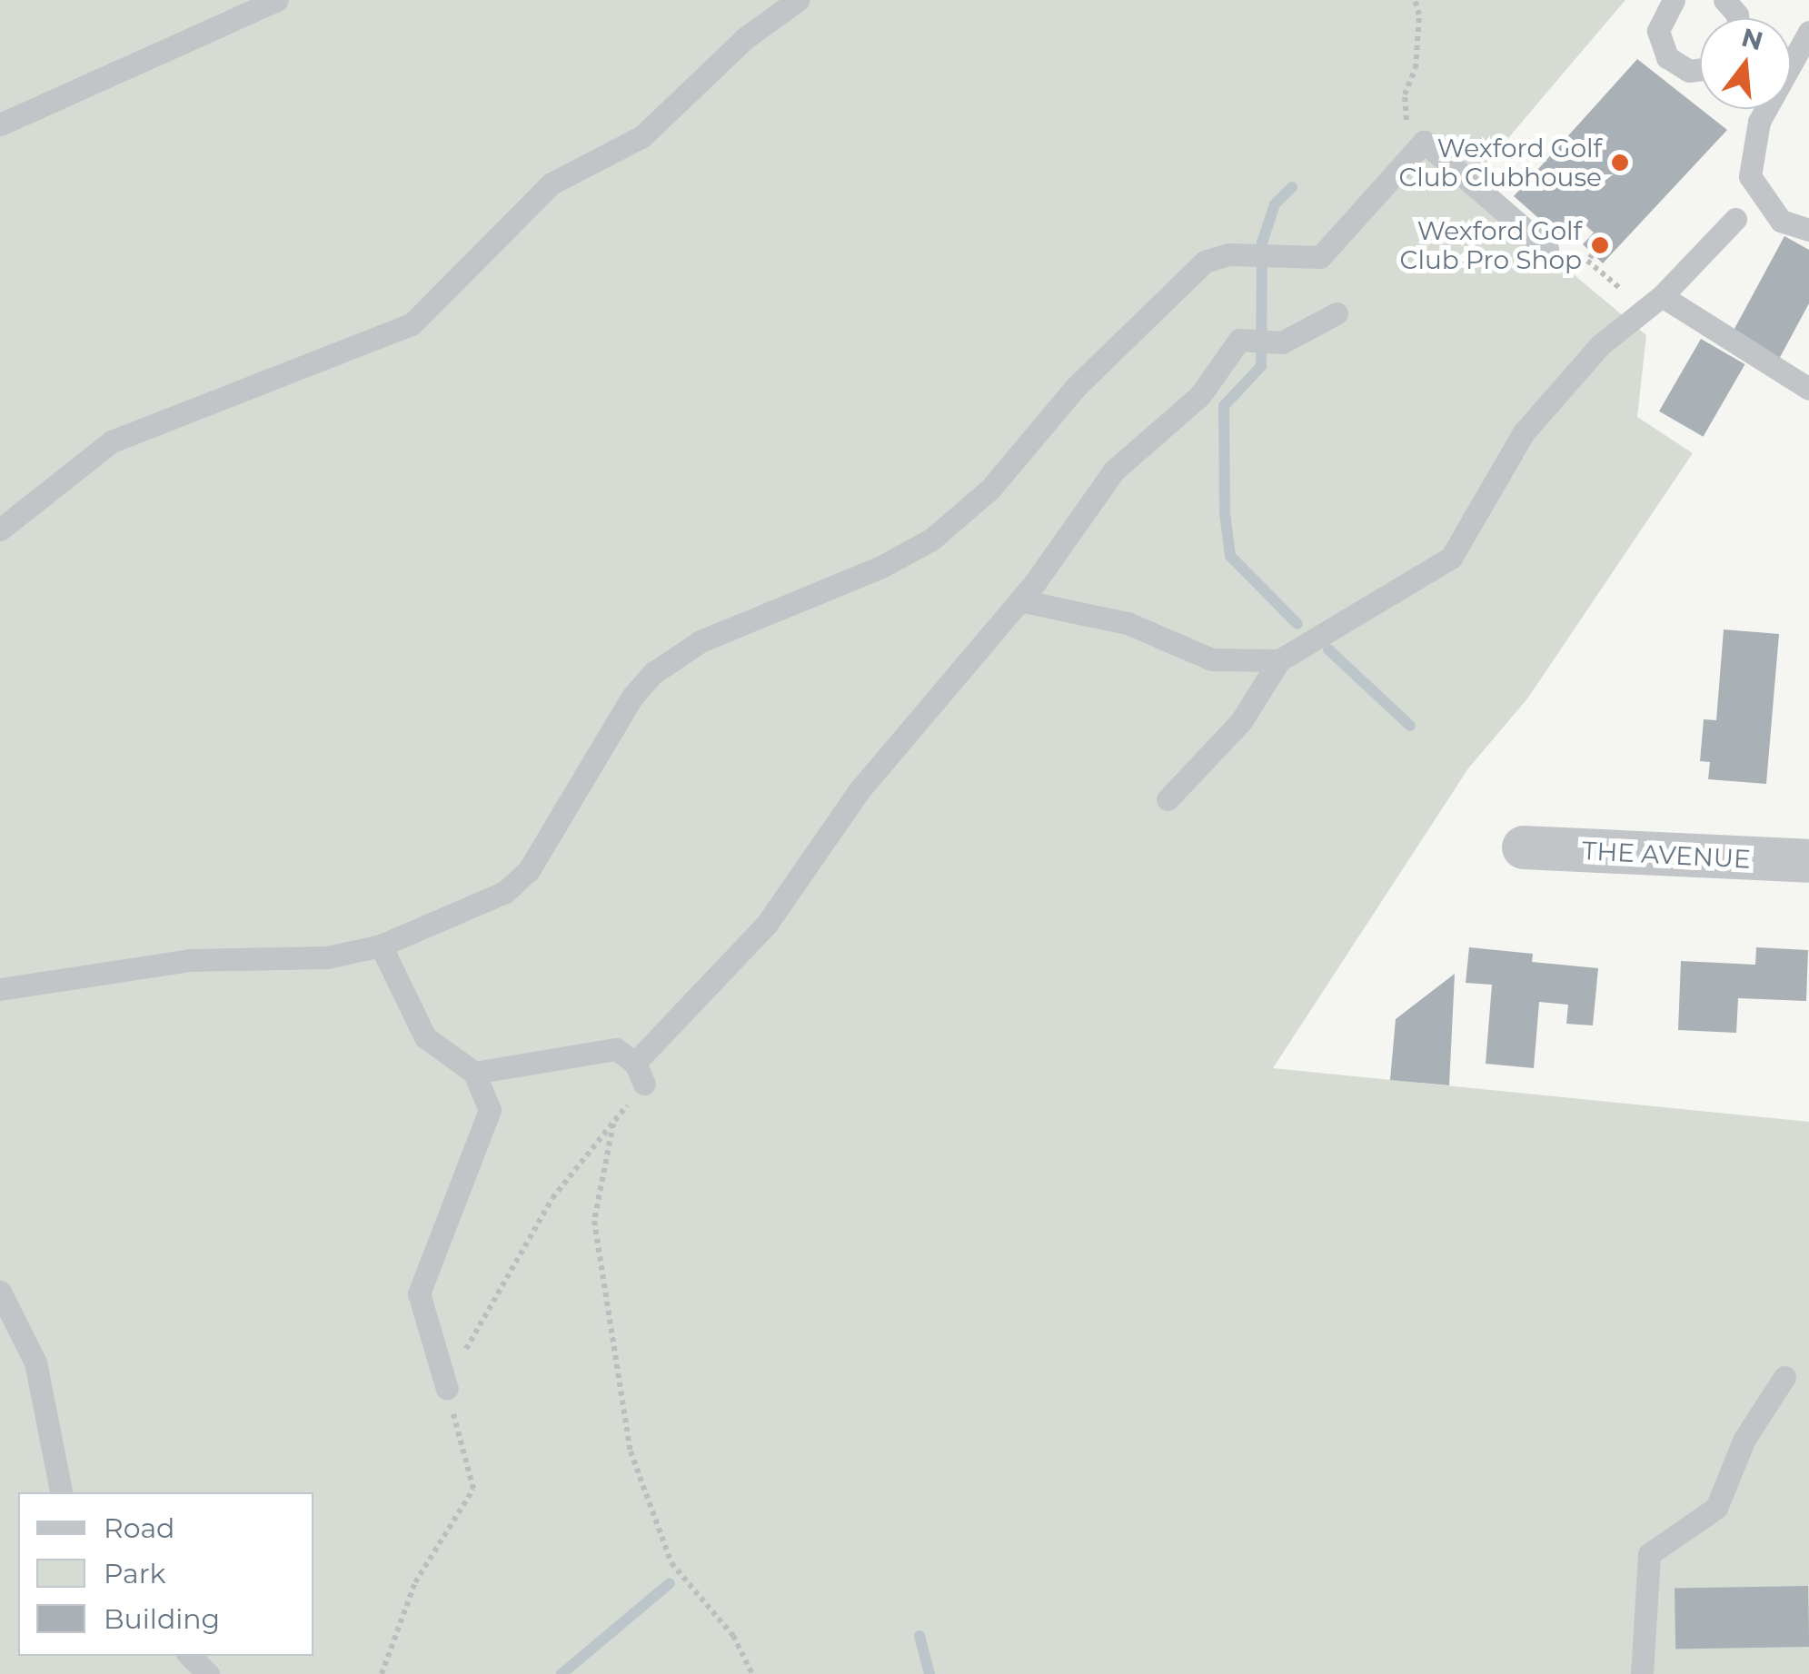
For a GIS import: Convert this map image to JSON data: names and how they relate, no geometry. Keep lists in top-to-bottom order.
{
  "streets": {
    "street": ["THE AVENUE"]
  },
  "places": ["Wexford Golf Club Clubhouse", "Wexford Golf Club Pro Shop"],
  "legend": ["Road", "Park", "Building"],
  "north": "top"
}
